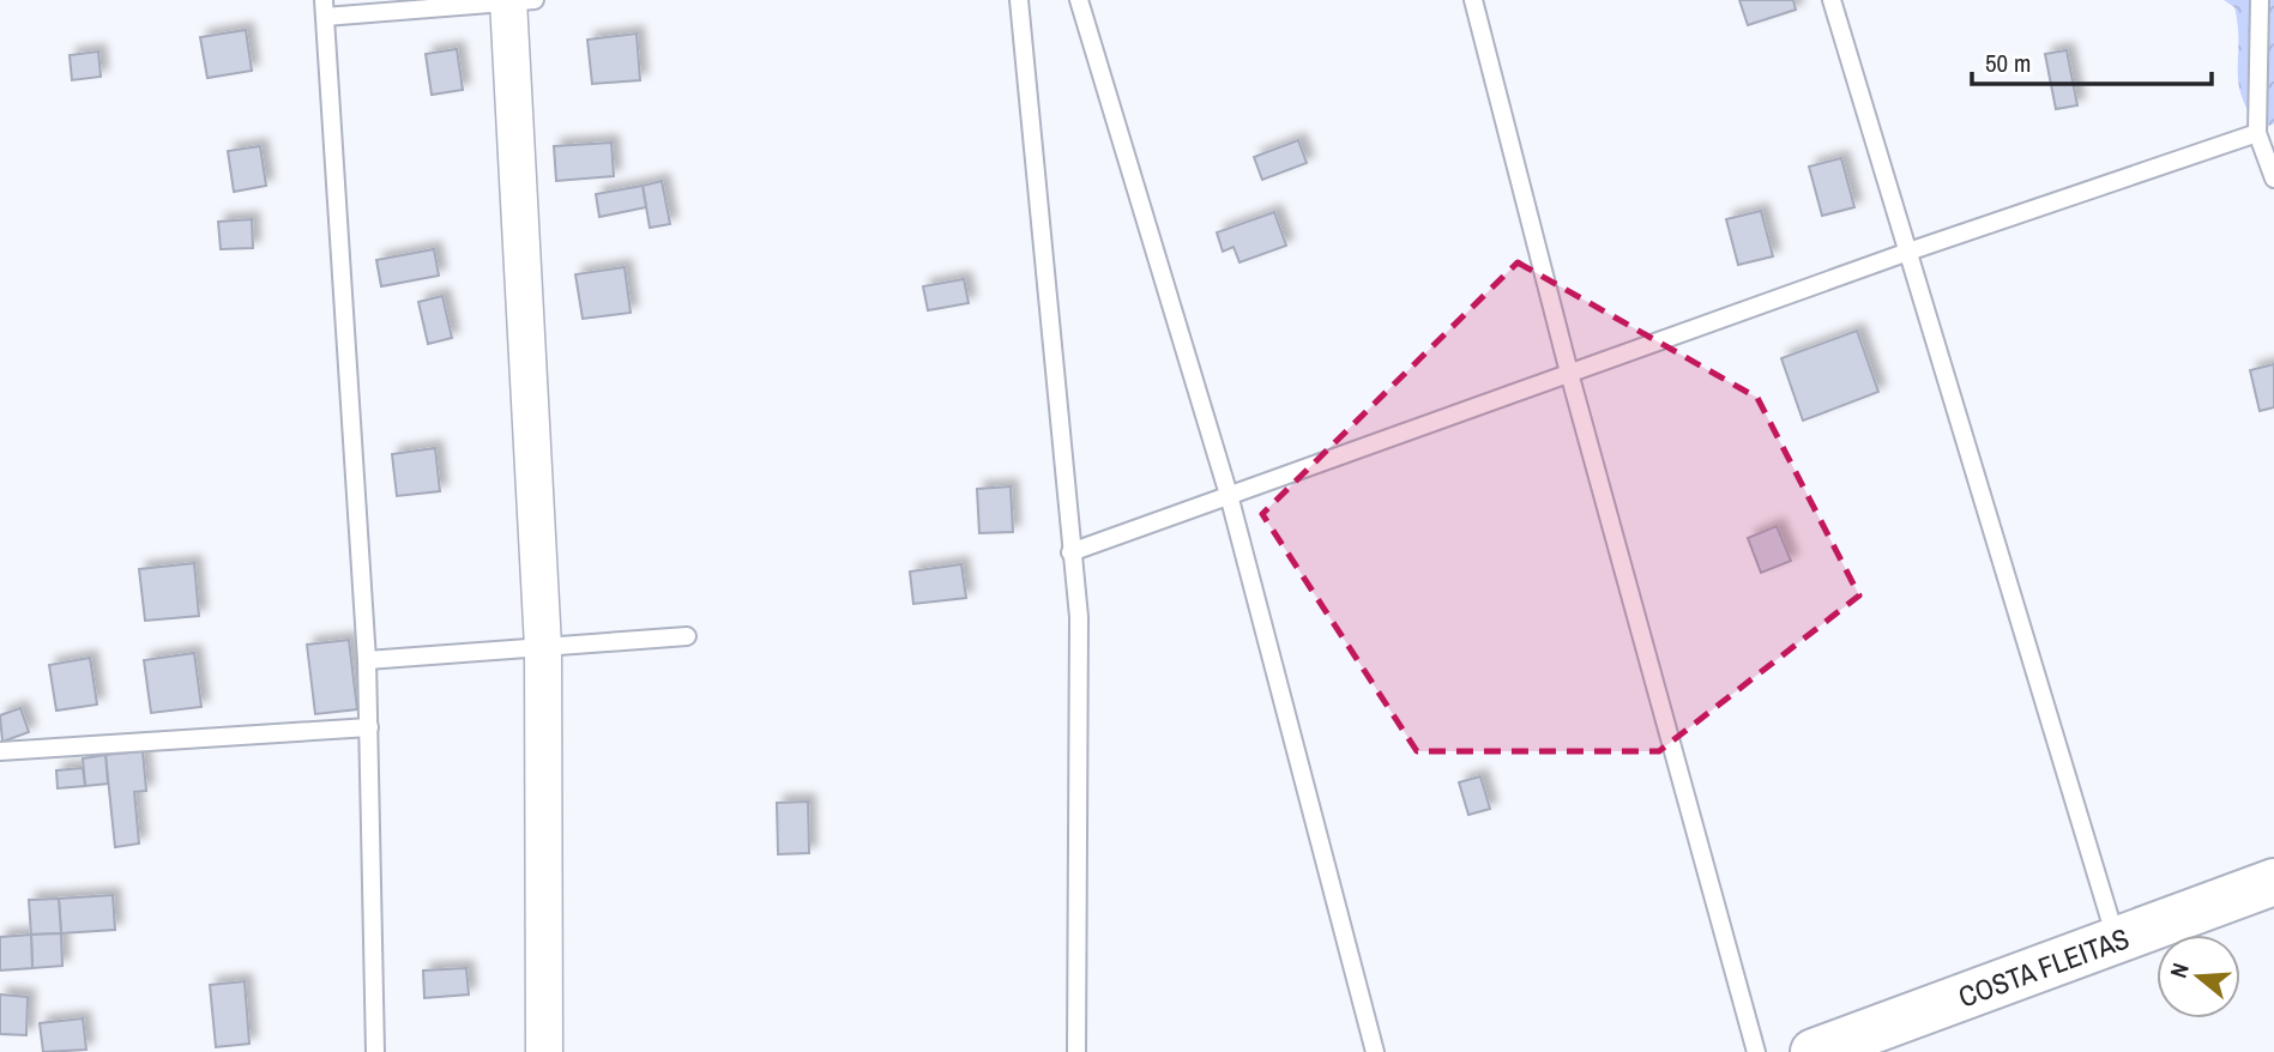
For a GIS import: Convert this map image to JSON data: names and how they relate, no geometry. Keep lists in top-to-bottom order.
{
  "streets": {
    "main road": ["COSTA FLEITAS"]
  },
  "scale_bar": "50 m",
  "north": "left"
}
